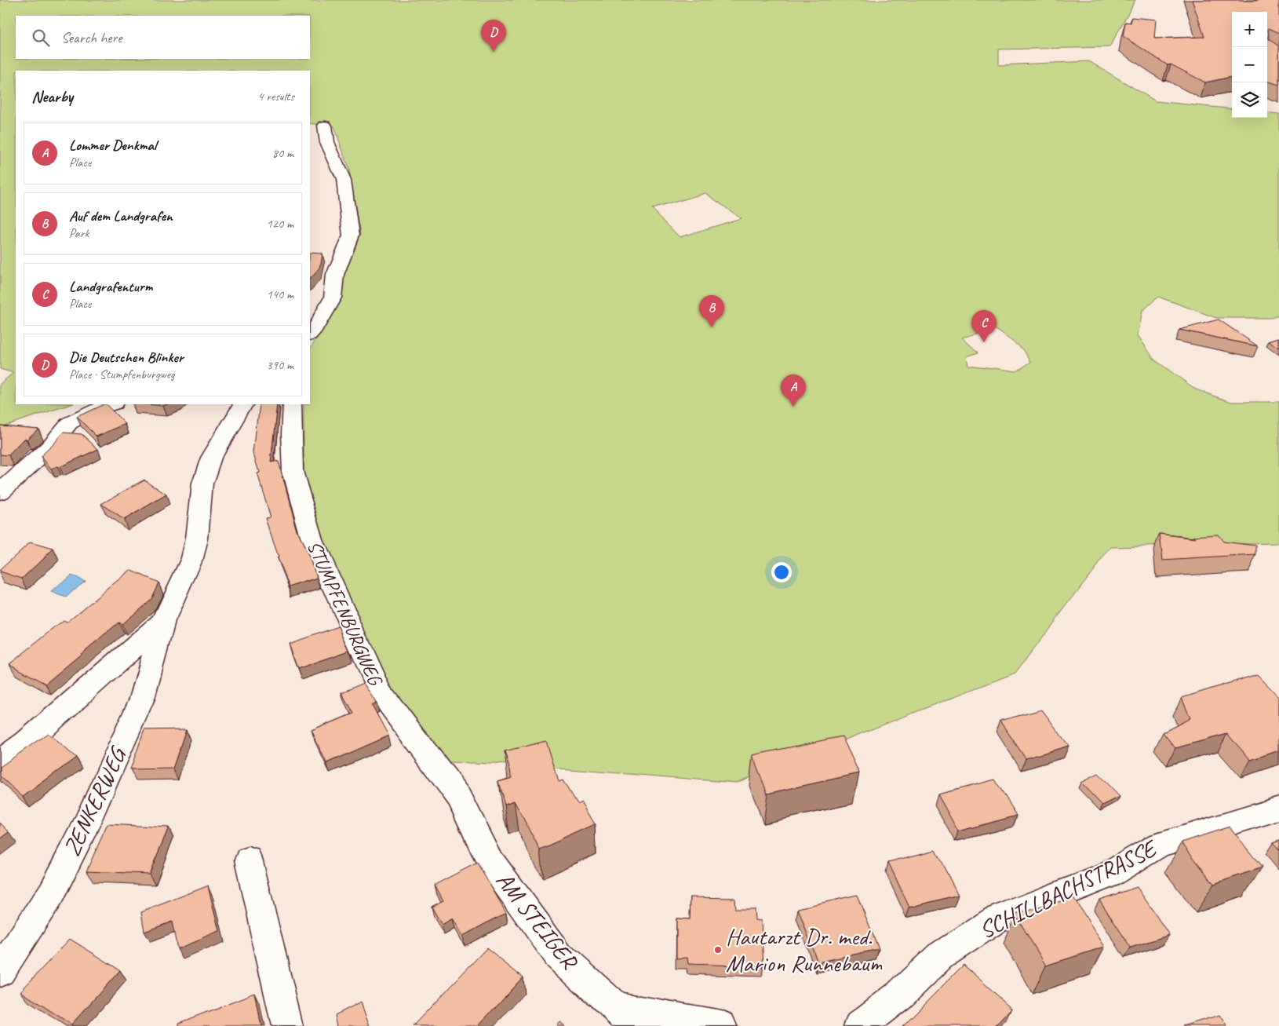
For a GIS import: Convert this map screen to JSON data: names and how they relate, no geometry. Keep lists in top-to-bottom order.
{
  "streets": {
    "street": [
      "STUMPFENBURGWEG",
      "ZENKERWEG",
      "SCHILLBACHSTRASSE",
      "AM STEIGER"
    ]
  },
  "crossings": [
    ["STUMPFENBURGWEG", "AM STEIGER"]
  ],
  "places": ["Hautarzt Dr. med. Marion Runnebaum"],
  "page": {
    "map_buttons": ["+", "−"],
    "search": "Search here",
    "pins": [
      "D",
      "B",
      "C",
      "A"
    ],
    "heading": ["Nearby", "4 results"],
    "list": [
      {
        "mark": "A",
        "name": "Lommer Denkmal",
        "note": "Place",
        "value": "80 m"
      },
      {
        "mark": "B",
        "name": "Auf dem Landgrafen",
        "note": "Park",
        "value": "120 m"
      },
      {
        "mark": "C",
        "name": "Landgrafenturm",
        "note": "Place",
        "value": "140 m"
      },
      {
        "mark": "D",
        "name": "Die Deutschen Blinker",
        "note": "Place · Stumpfenburgweg",
        "value": "390 m"
      }
    ]
  }
}
